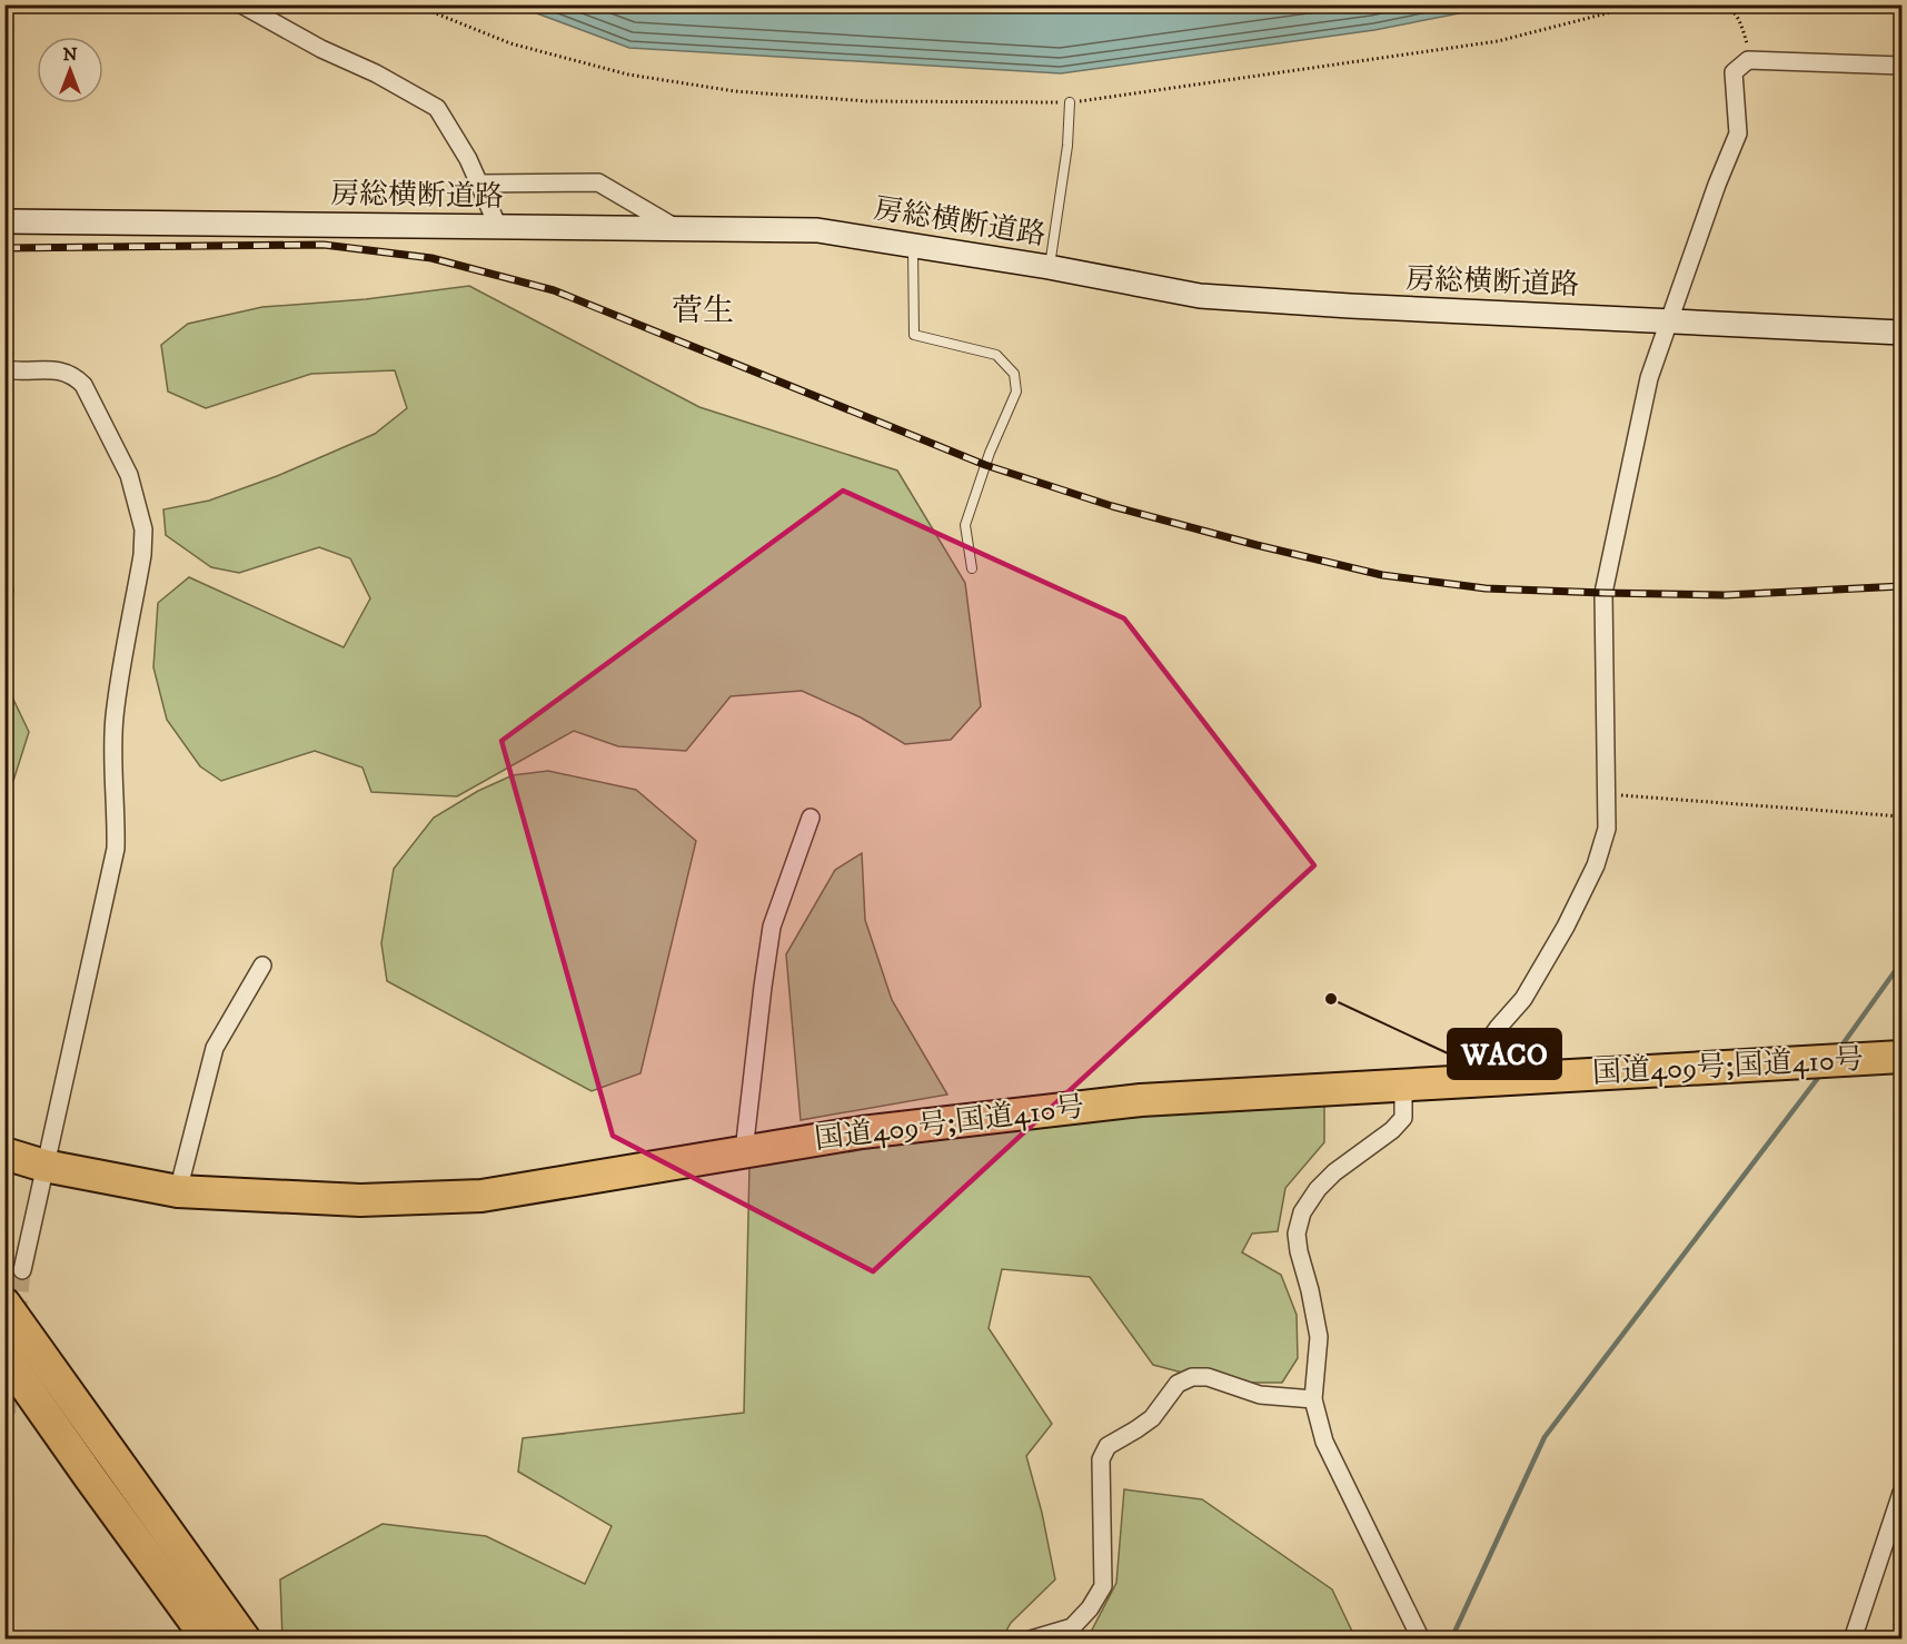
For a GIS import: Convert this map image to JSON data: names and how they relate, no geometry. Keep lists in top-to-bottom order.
{
  "streets": {
    "highway": ["国道409号;国道410号"],
    "street": ["房総横断道路"]
  },
  "districts": ["菅生"],
  "places": ["WACO"],
  "north": "top"
}
